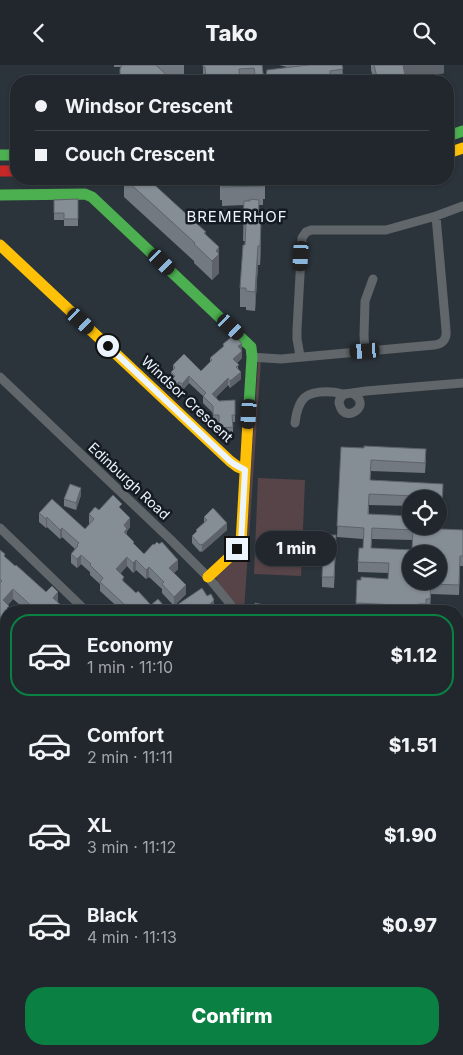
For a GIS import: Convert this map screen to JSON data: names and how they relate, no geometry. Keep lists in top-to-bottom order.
{
  "streets": {
    "street": ["Windsor Crescent", "Edinburgh Road"]
  },
  "districts": ["BREMERHOF"],
  "page": {
    "header": "Tako",
    "banner": ["Windsor Crescent", "Couch Crescent"],
    "bubble": "1 min",
    "list": [
      {
        "name": "Economy",
        "note": "1 min · 11:10",
        "value": "$1.12"
      },
      {
        "name": "Comfort",
        "note": "2 min · 11:11",
        "value": "$1.51"
      },
      {
        "name": "XL",
        "note": "3 min · 11:12",
        "value": "$1.90"
      },
      {
        "name": "Black",
        "note": "4 min · 11:13",
        "value": "$0.97"
      }
    ],
    "buttons": "Confirm"
  }
}
